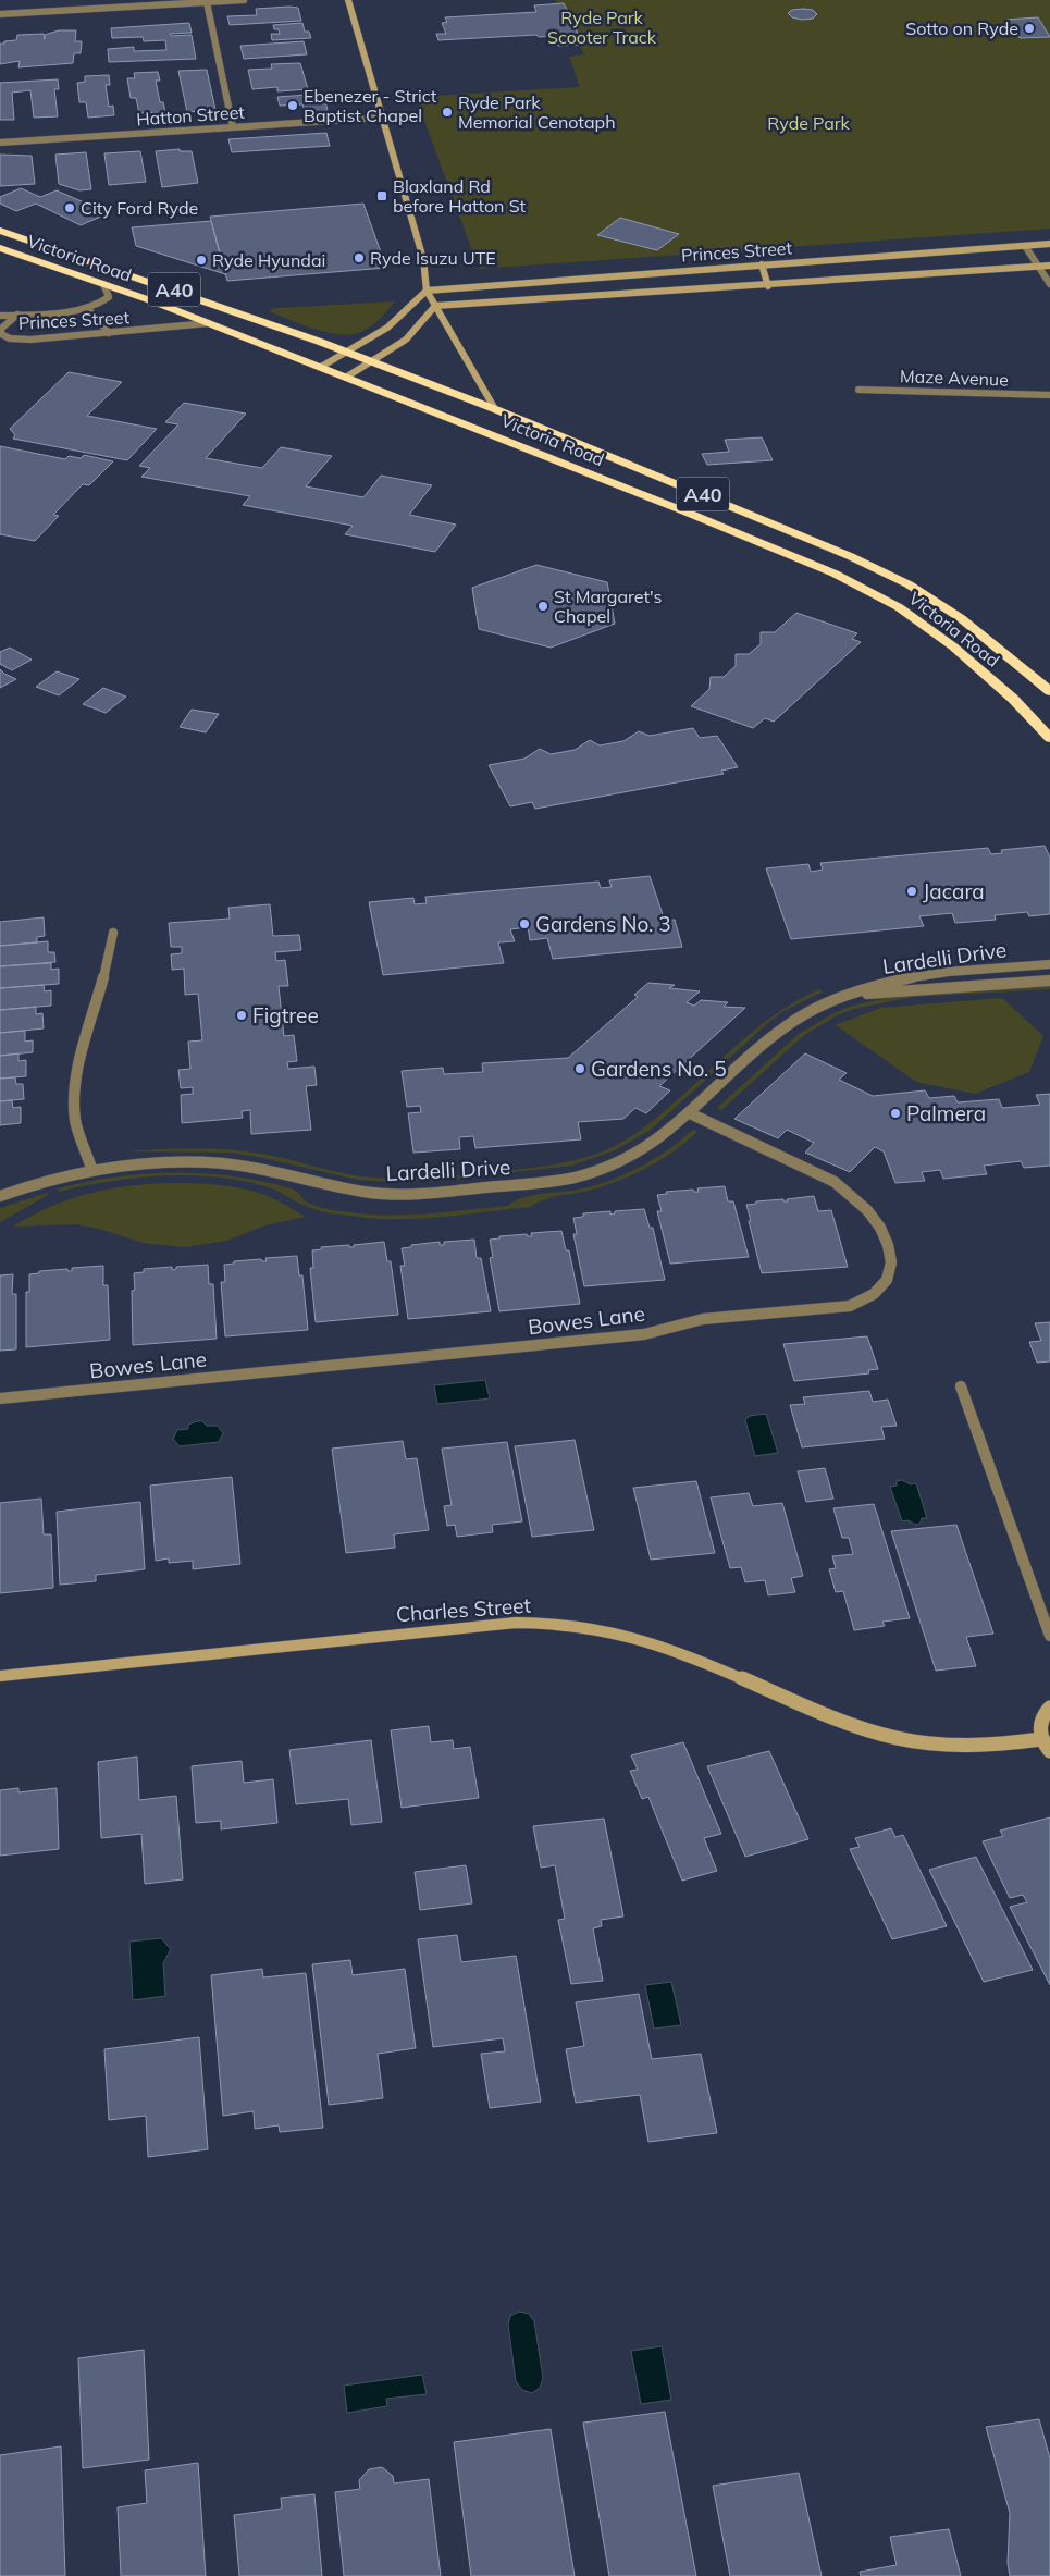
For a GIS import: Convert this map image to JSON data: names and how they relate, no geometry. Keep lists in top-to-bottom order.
{
  "streets": {
    "highway": ["Victoria Road", "A40"],
    "street": [
      "Hatton Street",
      "Princes Street",
      "Maze Avenue",
      "Lardelli Drive",
      "Bowes Lane",
      "Charles Street"
    ]
  },
  "crossings": [
    ["Princes Street", "Victoria Road"],
    ["Lardelli Drive", "Bowes Lane"]
  ],
  "parks": ["Ryde Park Scooter Track", "Ryde Park"],
  "places": {
    "other": [
      "Sotto on Ryde",
      "Ebenezer - Strict Baptist Chapel",
      "Ryde Park Memorial Cenotaph",
      "City Ford Ryde",
      "Ryde Isuzu UTE",
      "Ryde Hyundai",
      "St Margaret's Chapel",
      "Jacara",
      "Gardens No. 3",
      "Figtree",
      "Gardens No. 5",
      "Palmera"
    ],
    "transit": ["Blaxland Rd before Hatton St"]
  }
}
